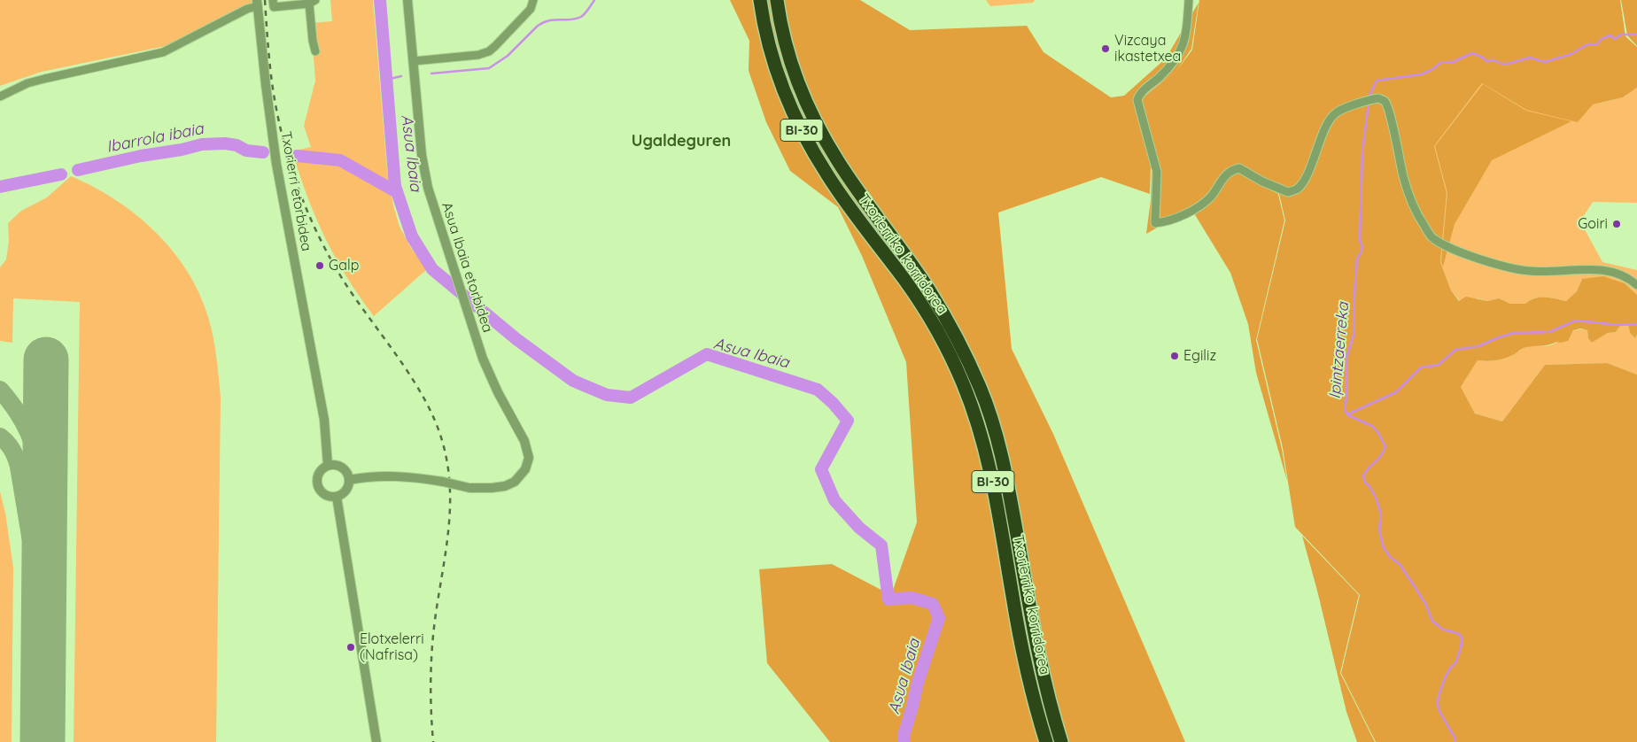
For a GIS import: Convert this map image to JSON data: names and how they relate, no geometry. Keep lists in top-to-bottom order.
{
  "streets": {
    "highway": ["BI-30", "Txorierriko korridorea"],
    "street": ["Txorierri etorbidea", "Asua Ibaia etorbidea"]
  },
  "crossings": [
    ["Txorierri etorbidea", "Asua Ibaia etorbidea"]
  ],
  "districts": ["Ugaldeguren"],
  "water": ["Ibarrola ibaia", "Asua Ibaia", "Ipintzaerreka"],
  "places": [
    "Vizcaya ikastetxea",
    "Goiri",
    "Galp",
    "Egiliz",
    "Elotxelerri (Nafrisa)"
  ]
}
